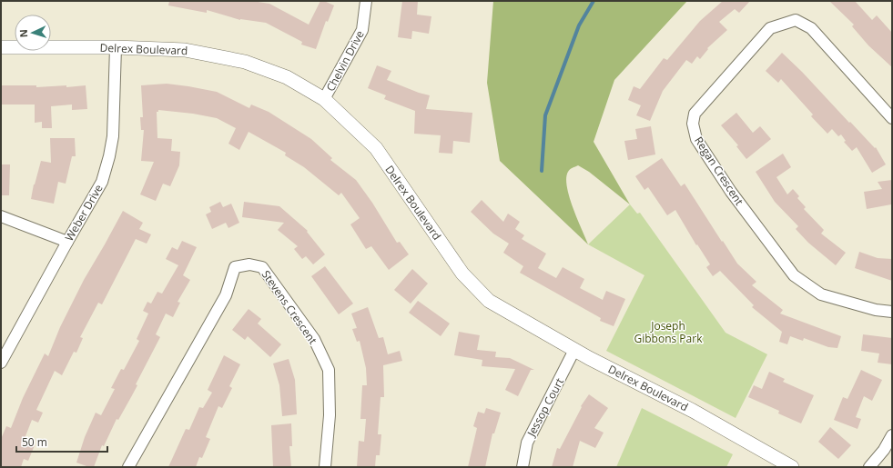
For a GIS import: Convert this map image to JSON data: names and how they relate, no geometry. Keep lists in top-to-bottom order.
{
  "streets": {
    "street": [
      "Delrex Boulevard",
      "Chelvin Drive",
      "Regan Crescent",
      "Weber Drive",
      "Stevens Crescent",
      "Jessop Court"
    ]
  },
  "crossings": [
    ["Delrex Boulevard", "Chelvin Drive"],
    ["Delrex Boulevard", "Weber Drive"],
    ["Delrex Boulevard", "Jessop Court"]
  ],
  "parks": ["Joseph Gibbons Park"],
  "scale_bar": "50 m",
  "north": "left"
}
